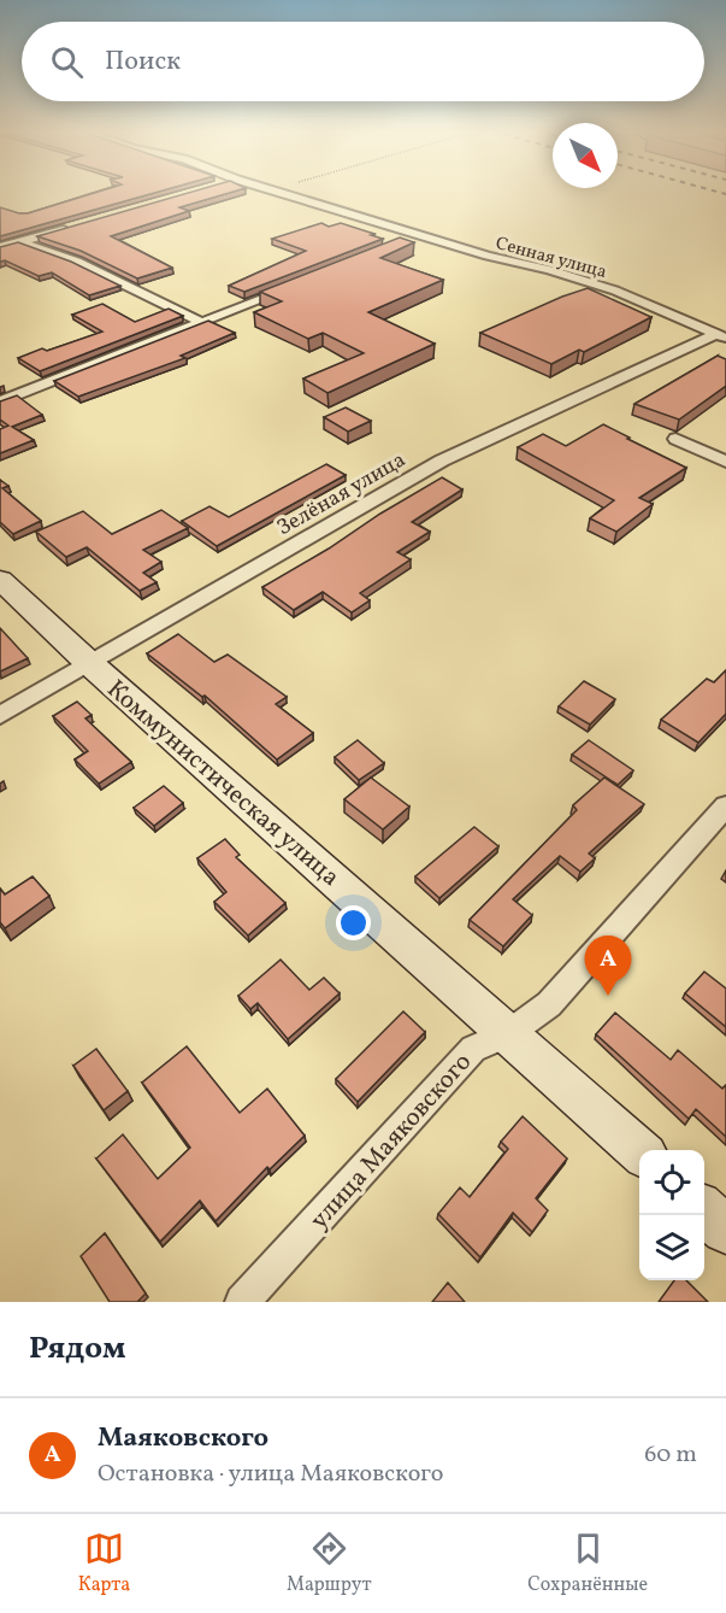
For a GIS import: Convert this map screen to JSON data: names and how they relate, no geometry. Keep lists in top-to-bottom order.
{
  "streets": {
    "street": [
      "Сенная улица",
      "Зелёная улица",
      "Коммунистическая улица",
      "улица Маяковского"
    ]
  },
  "crossings": [
    ["Сенная улица", "Зелёная улица"],
    ["Зелёная улица", "Коммунистическая улица"],
    ["Коммунистическая улица", "улица Маяковского"]
  ],
  "north": "bottom right",
  "page": {
    "search": "Поиск",
    "pins": "A",
    "heading": "Рядом",
    "list": [
      {
        "mark": "A",
        "name": "Маяковского",
        "note": "Остановка · улица Маяковского",
        "value": "60 m"
      }
    ],
    "nav": ["Карта", "Маршрут", "Сохранённые"]
  }
}
